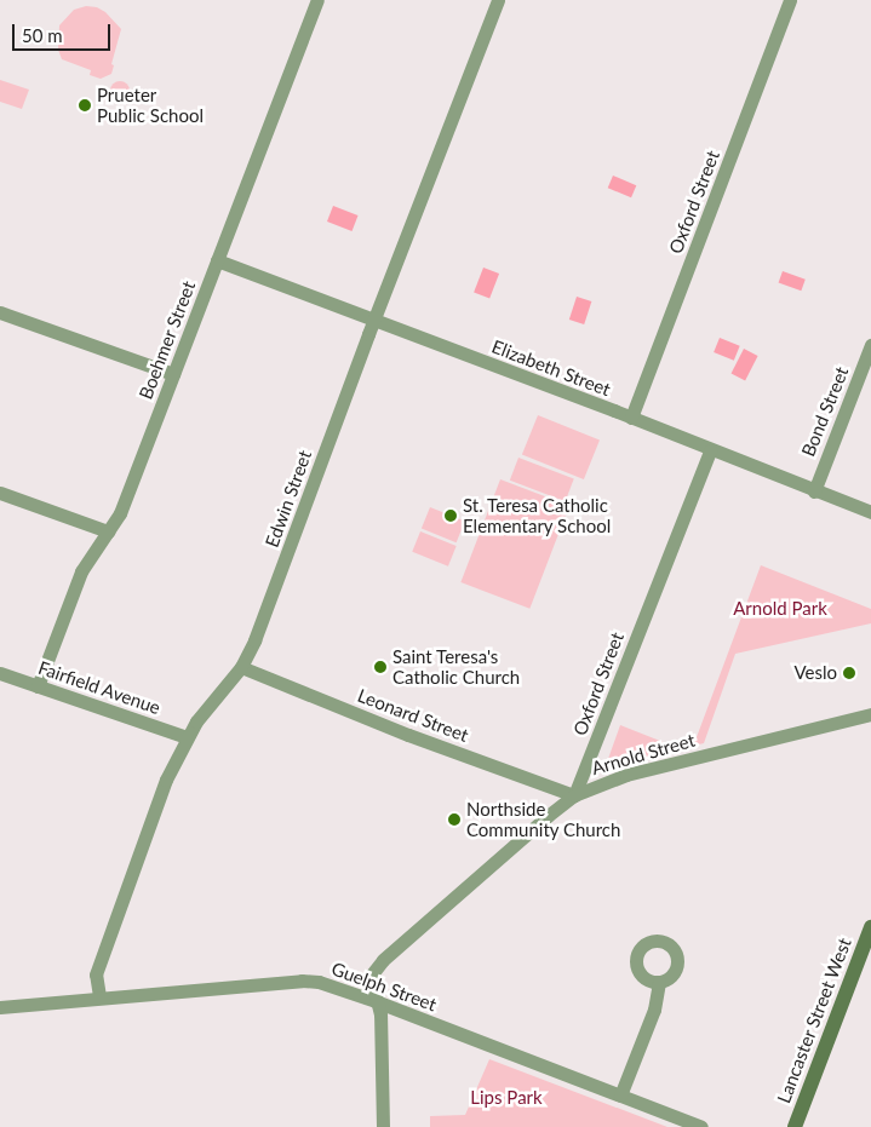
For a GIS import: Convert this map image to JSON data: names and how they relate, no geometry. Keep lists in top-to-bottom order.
{
  "streets": {
    "main road": ["Lancaster Street West"],
    "street": [
      "Oxford Street",
      "Boehmer Street",
      "Elizabeth Street",
      "Bond Street",
      "Edwin Street",
      "Fairfield Avenue",
      "Leonard Street",
      "Arnold Street",
      "Guelph Street"
    ]
  },
  "crossings": [
    ["Oxford Street", "Elizabeth Street"],
    ["Oxford Street", "Leonard Street"],
    ["Oxford Street", "Arnold Street"],
    ["Boehmer Street", "Elizabeth Street"],
    ["Boehmer Street", "Fairfield Avenue"],
    ["Elizabeth Street", "Bond Street"],
    ["Elizabeth Street", "Edwin Street"],
    ["Edwin Street", "Fairfield Avenue"],
    ["Edwin Street", "Leonard Street"],
    ["Edwin Street", "Guelph Street"],
    ["Leonard Street", "Arnold Street"],
    ["Arnold Street", "Guelph Street"]
  ],
  "parks": ["Arnold Park", "Lips Park"],
  "places": [
    "Prueter Public School",
    "St. Teresa Catholic Elementary School",
    "Saint Teresa's Catholic Church",
    "Veslo",
    "Northside Community Church"
  ],
  "scale_bar": "50 m"
}
